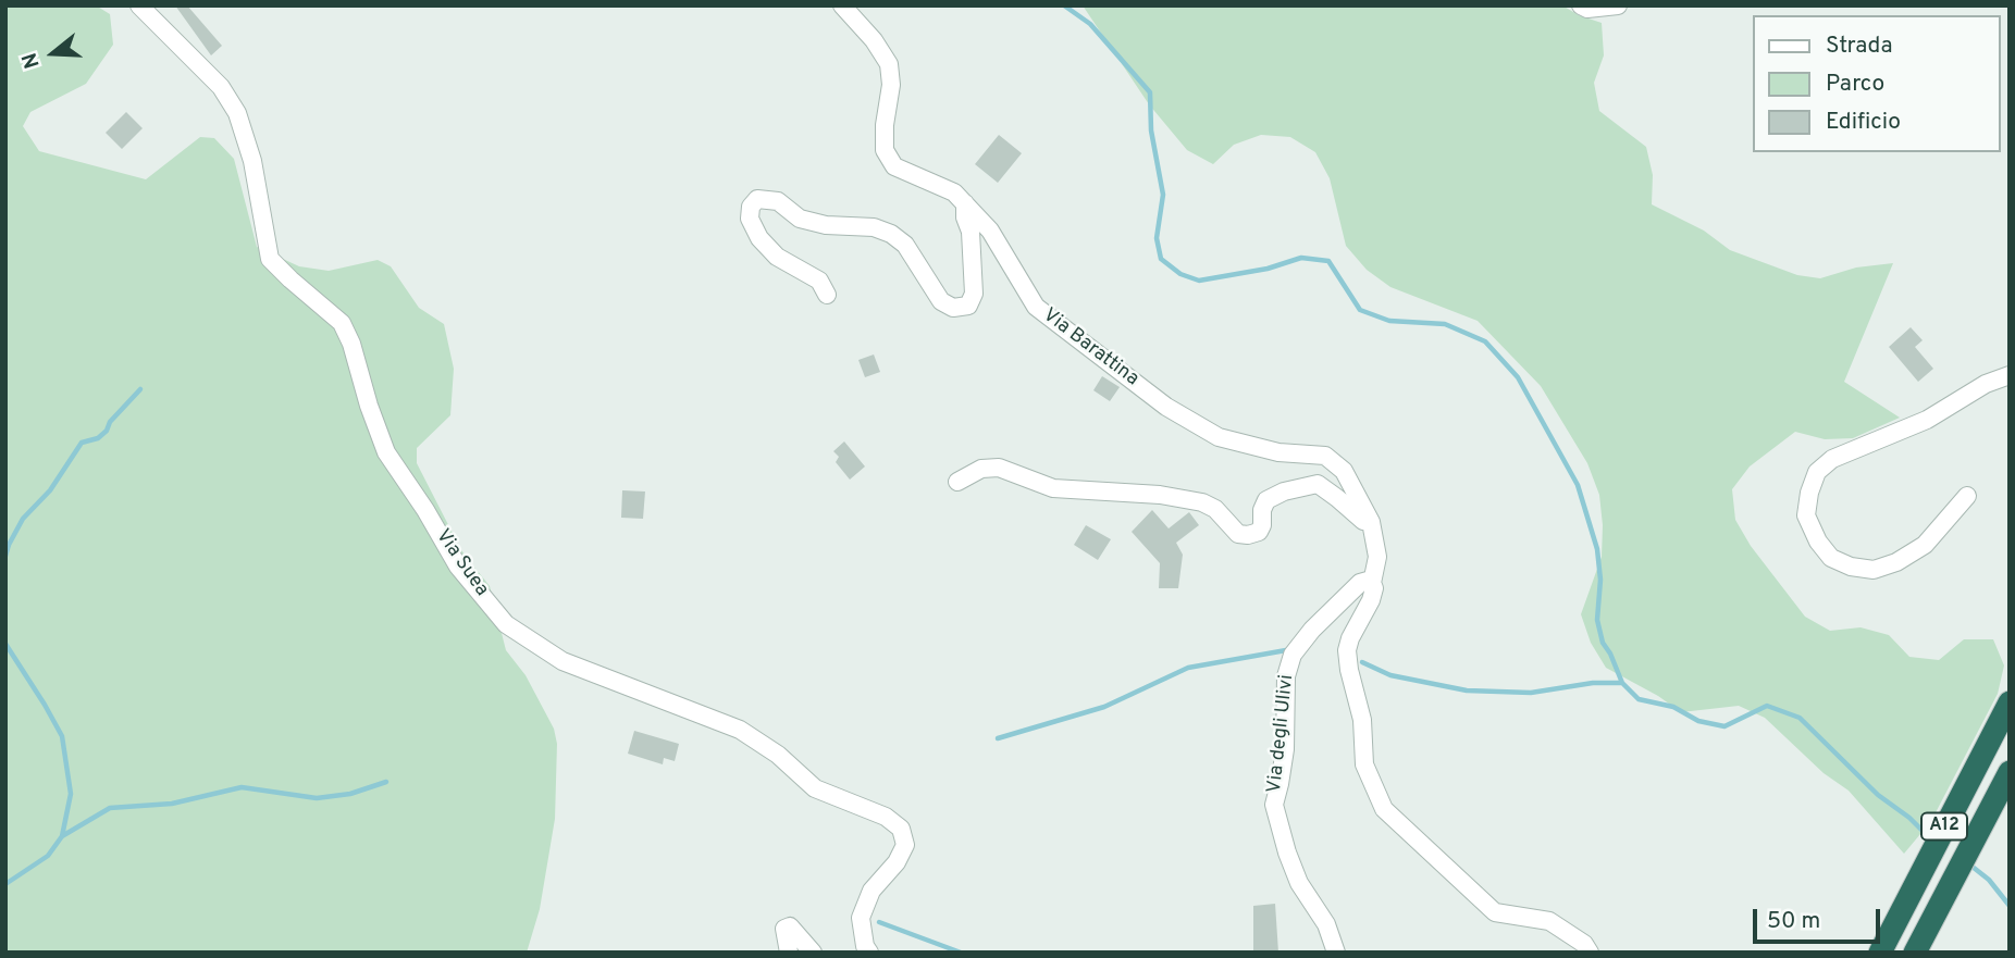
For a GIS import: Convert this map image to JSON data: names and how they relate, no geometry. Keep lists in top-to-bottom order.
{
  "streets": {
    "highway": ["A12"],
    "street": ["Via Barattina", "Via Suea", "Via degli Ulivi"]
  },
  "crossings": [
    ["Via Barattina", "Via degli Ulivi"]
  ],
  "legend": ["Strada", "Parco", "Edificio"],
  "scale_bar": "50 m",
  "north": "left"
}
